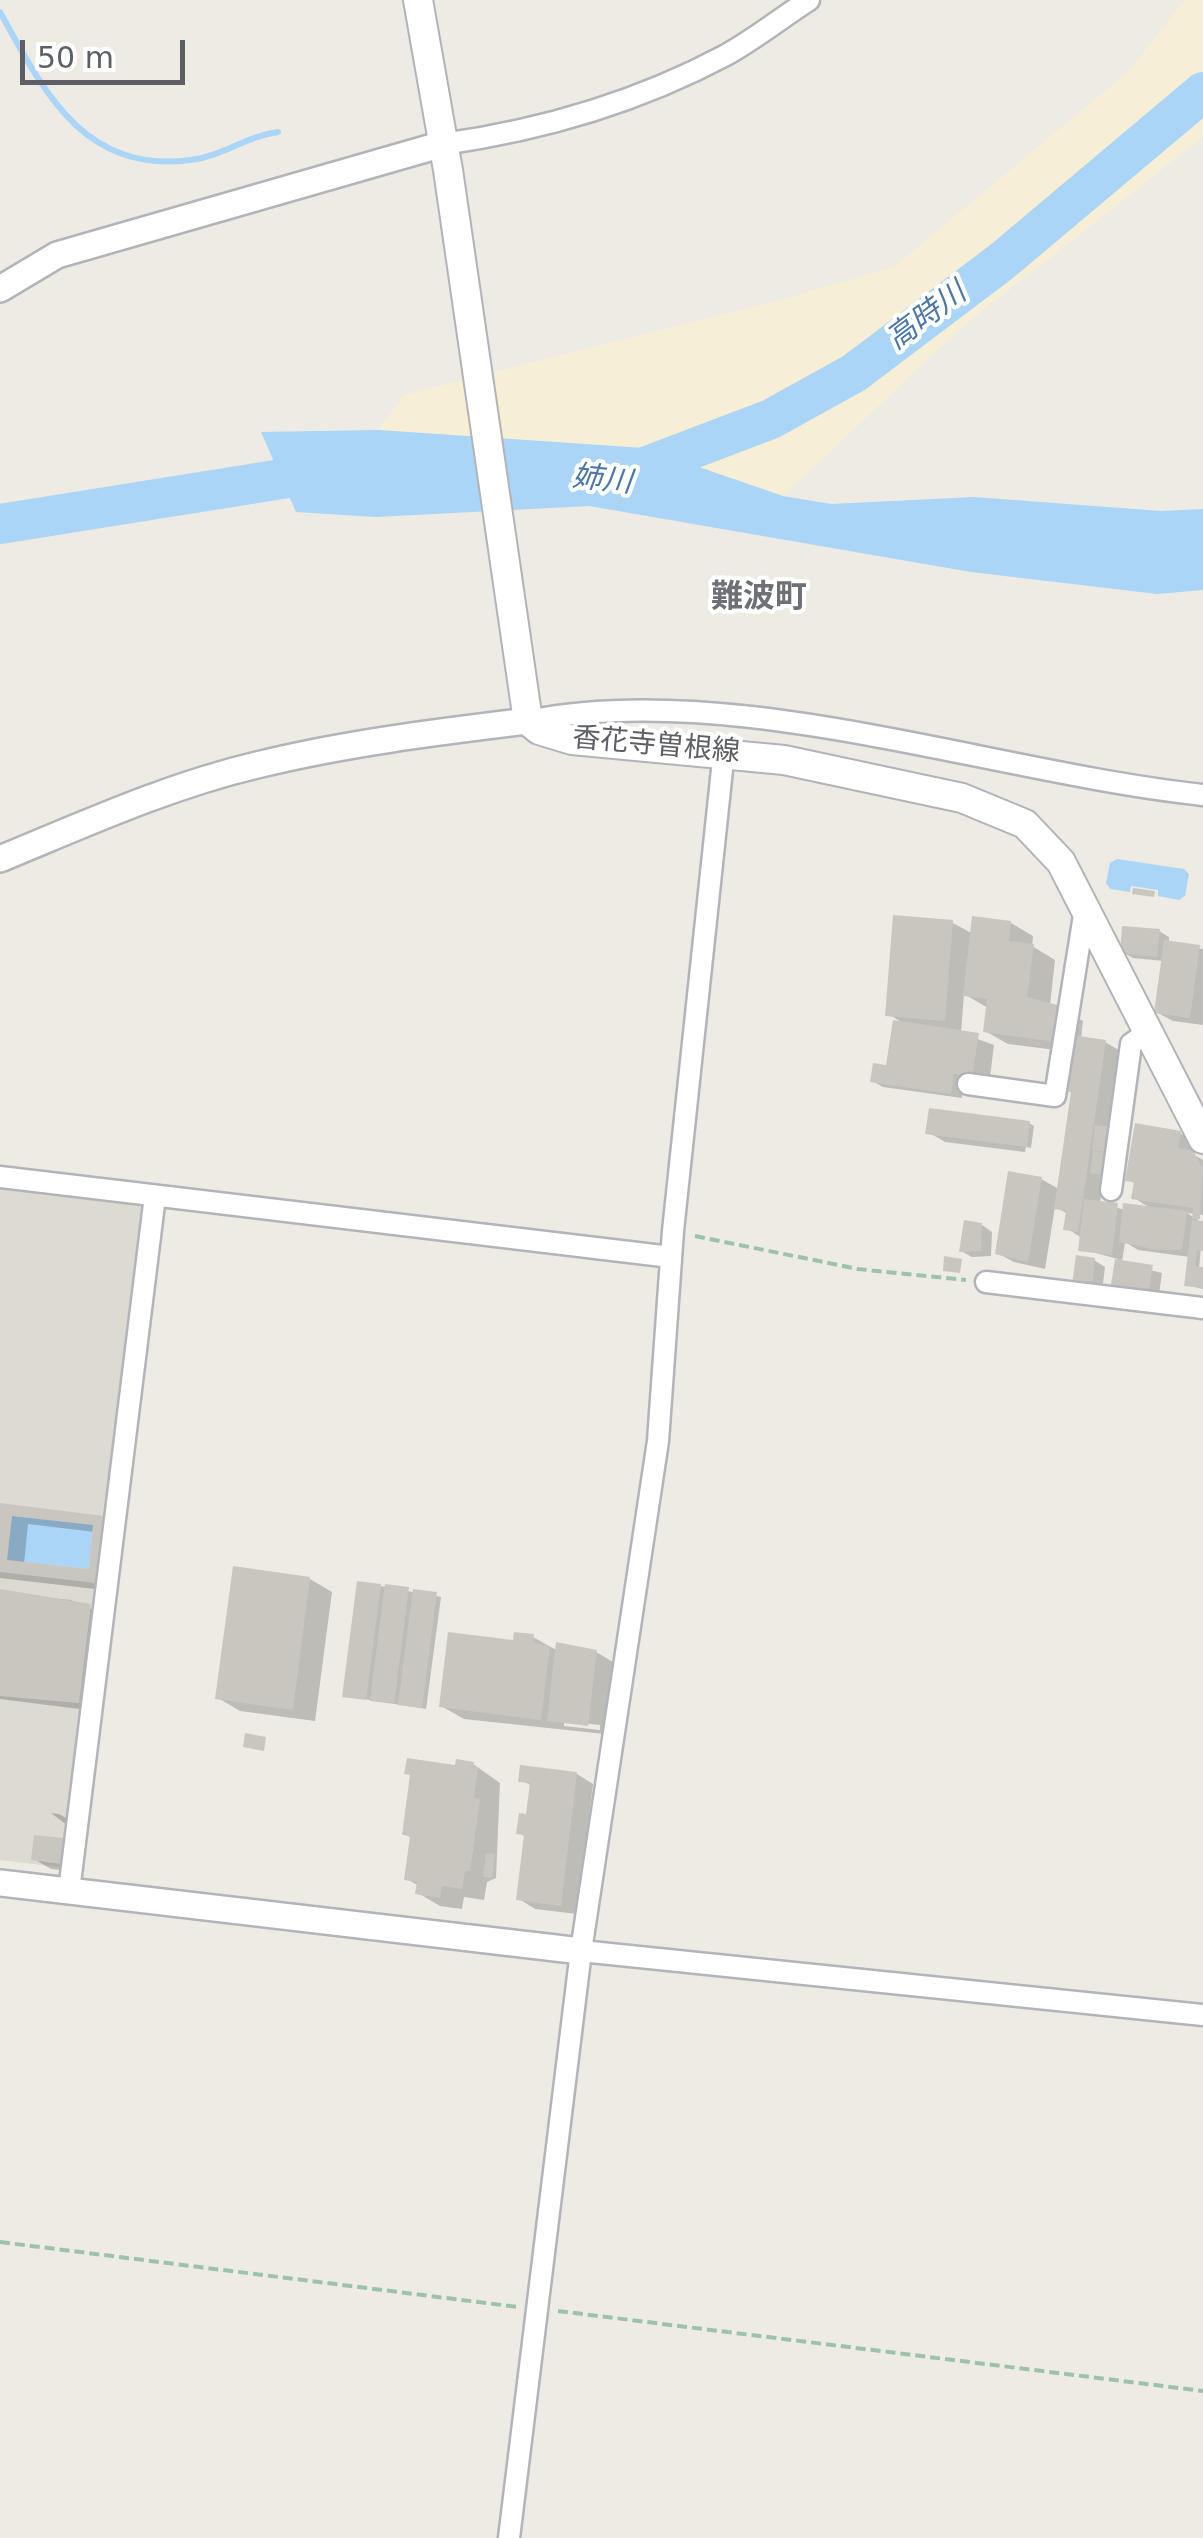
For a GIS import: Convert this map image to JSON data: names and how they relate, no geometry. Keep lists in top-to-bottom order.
{
  "streets": {
    "main road": ["香花寺曽根線"]
  },
  "districts": ["難波町"],
  "water": ["高時川", "姉川"],
  "scale_bar": "50 m"
}
